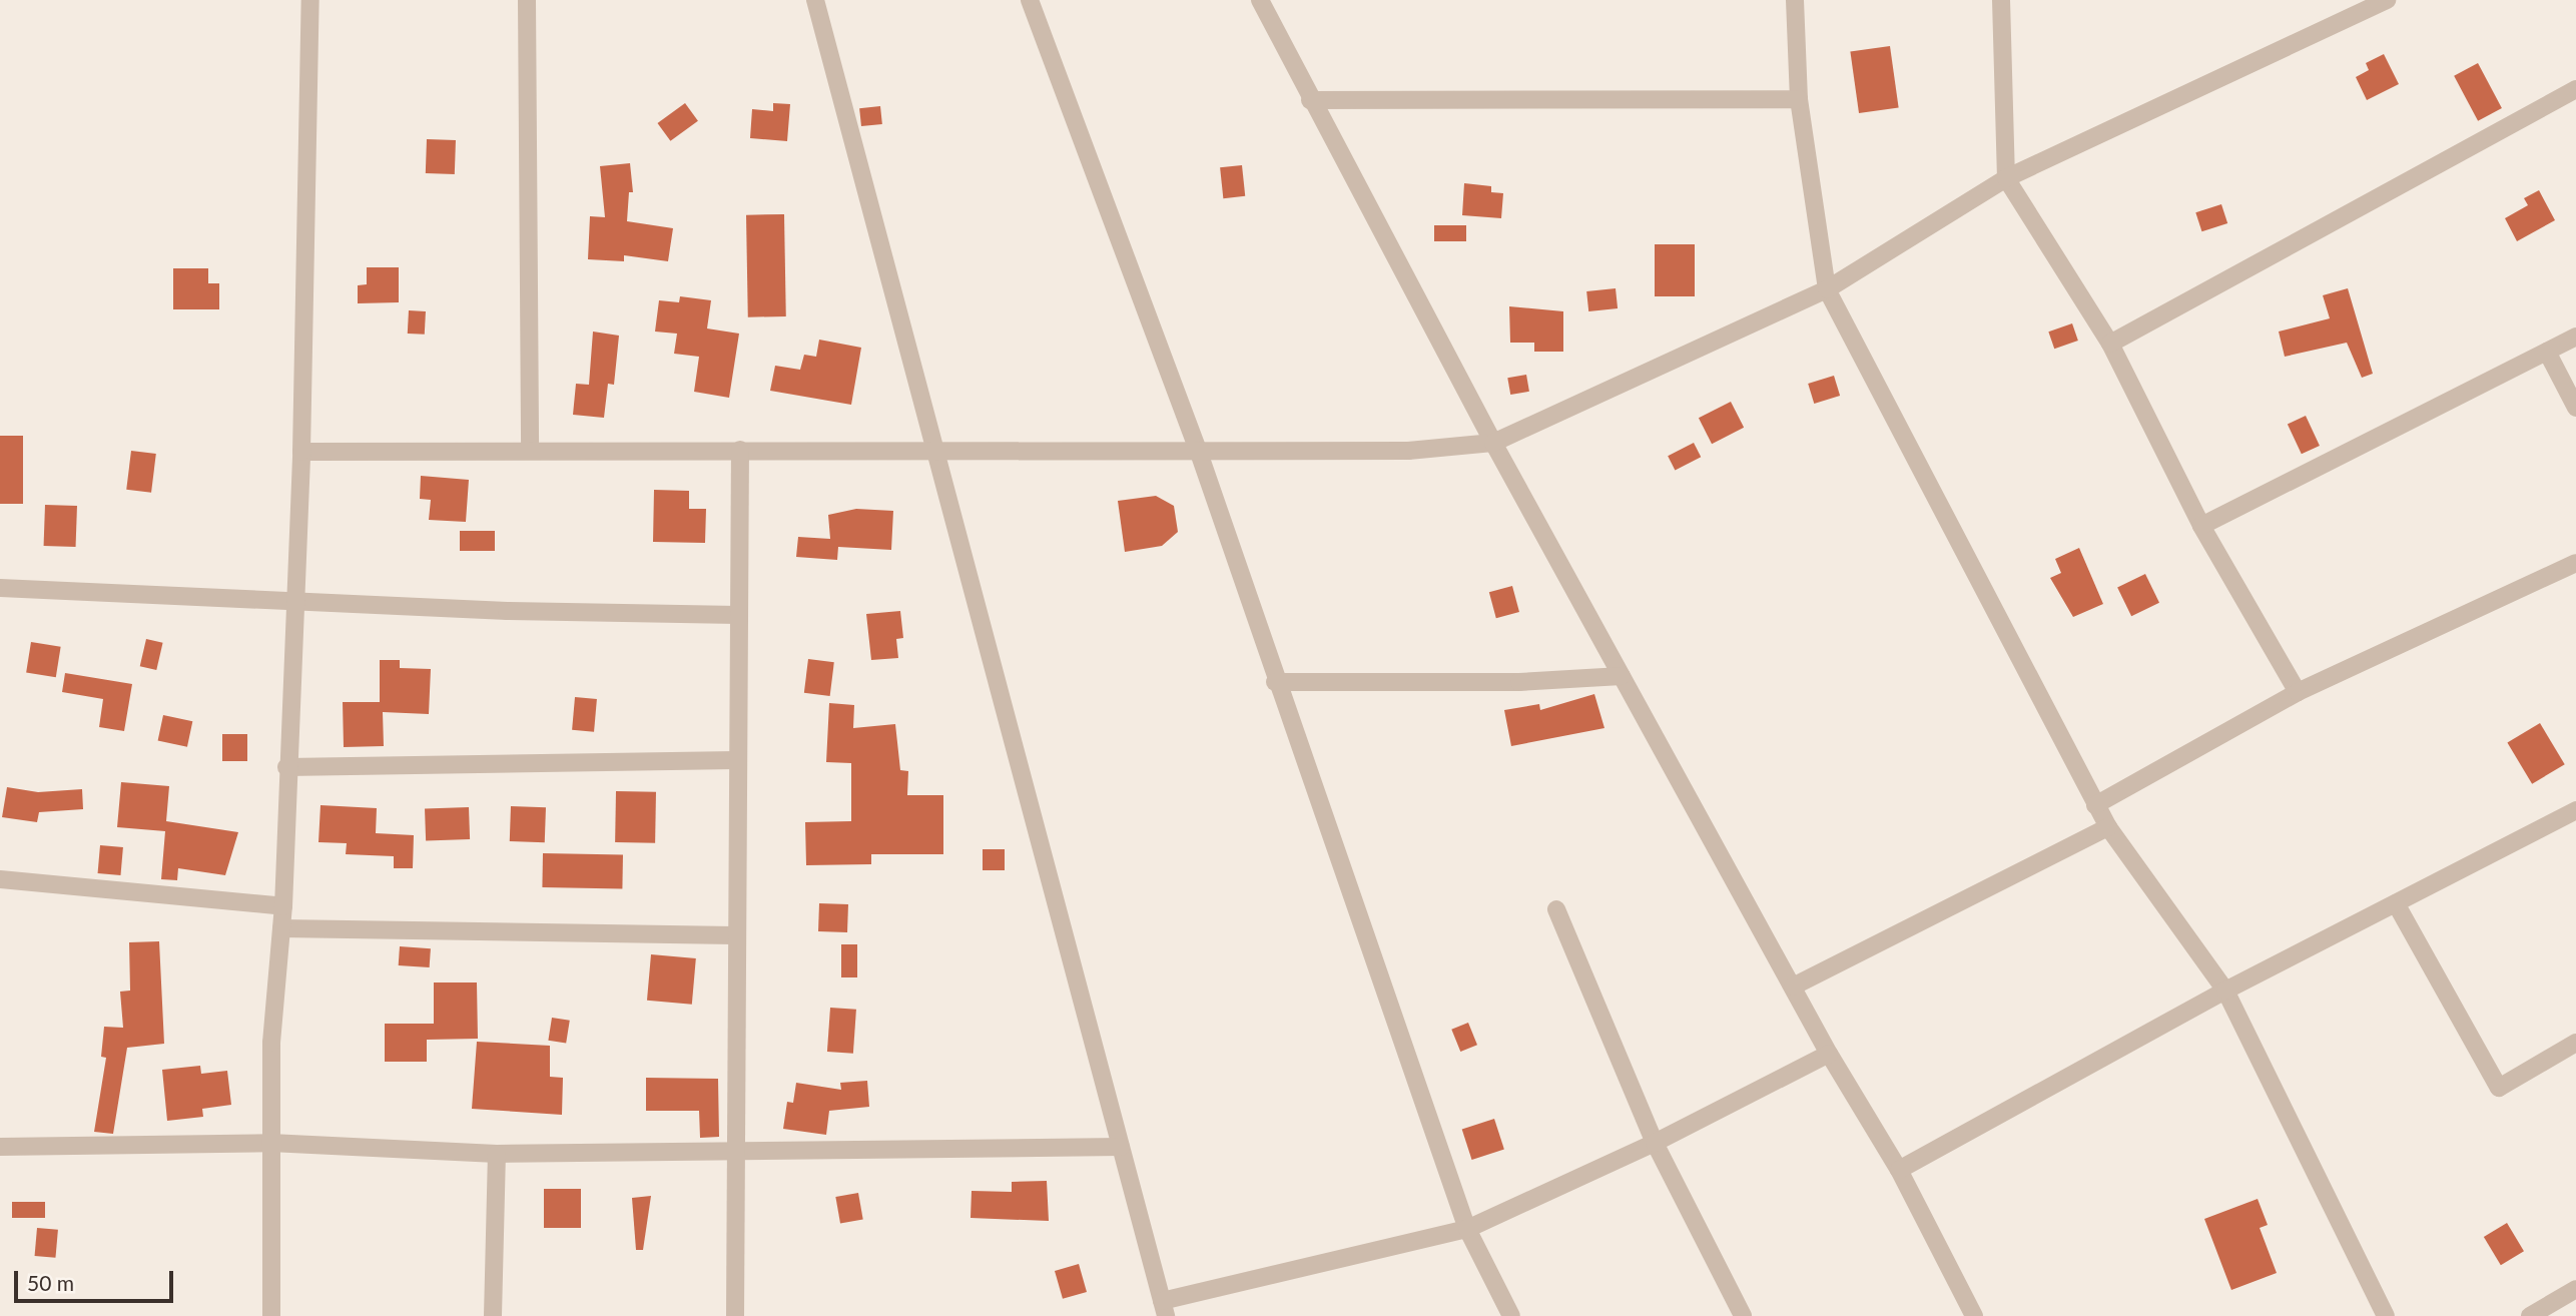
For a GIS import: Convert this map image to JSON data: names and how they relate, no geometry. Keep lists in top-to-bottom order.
{
  "scale_bar": "50 m"
}
